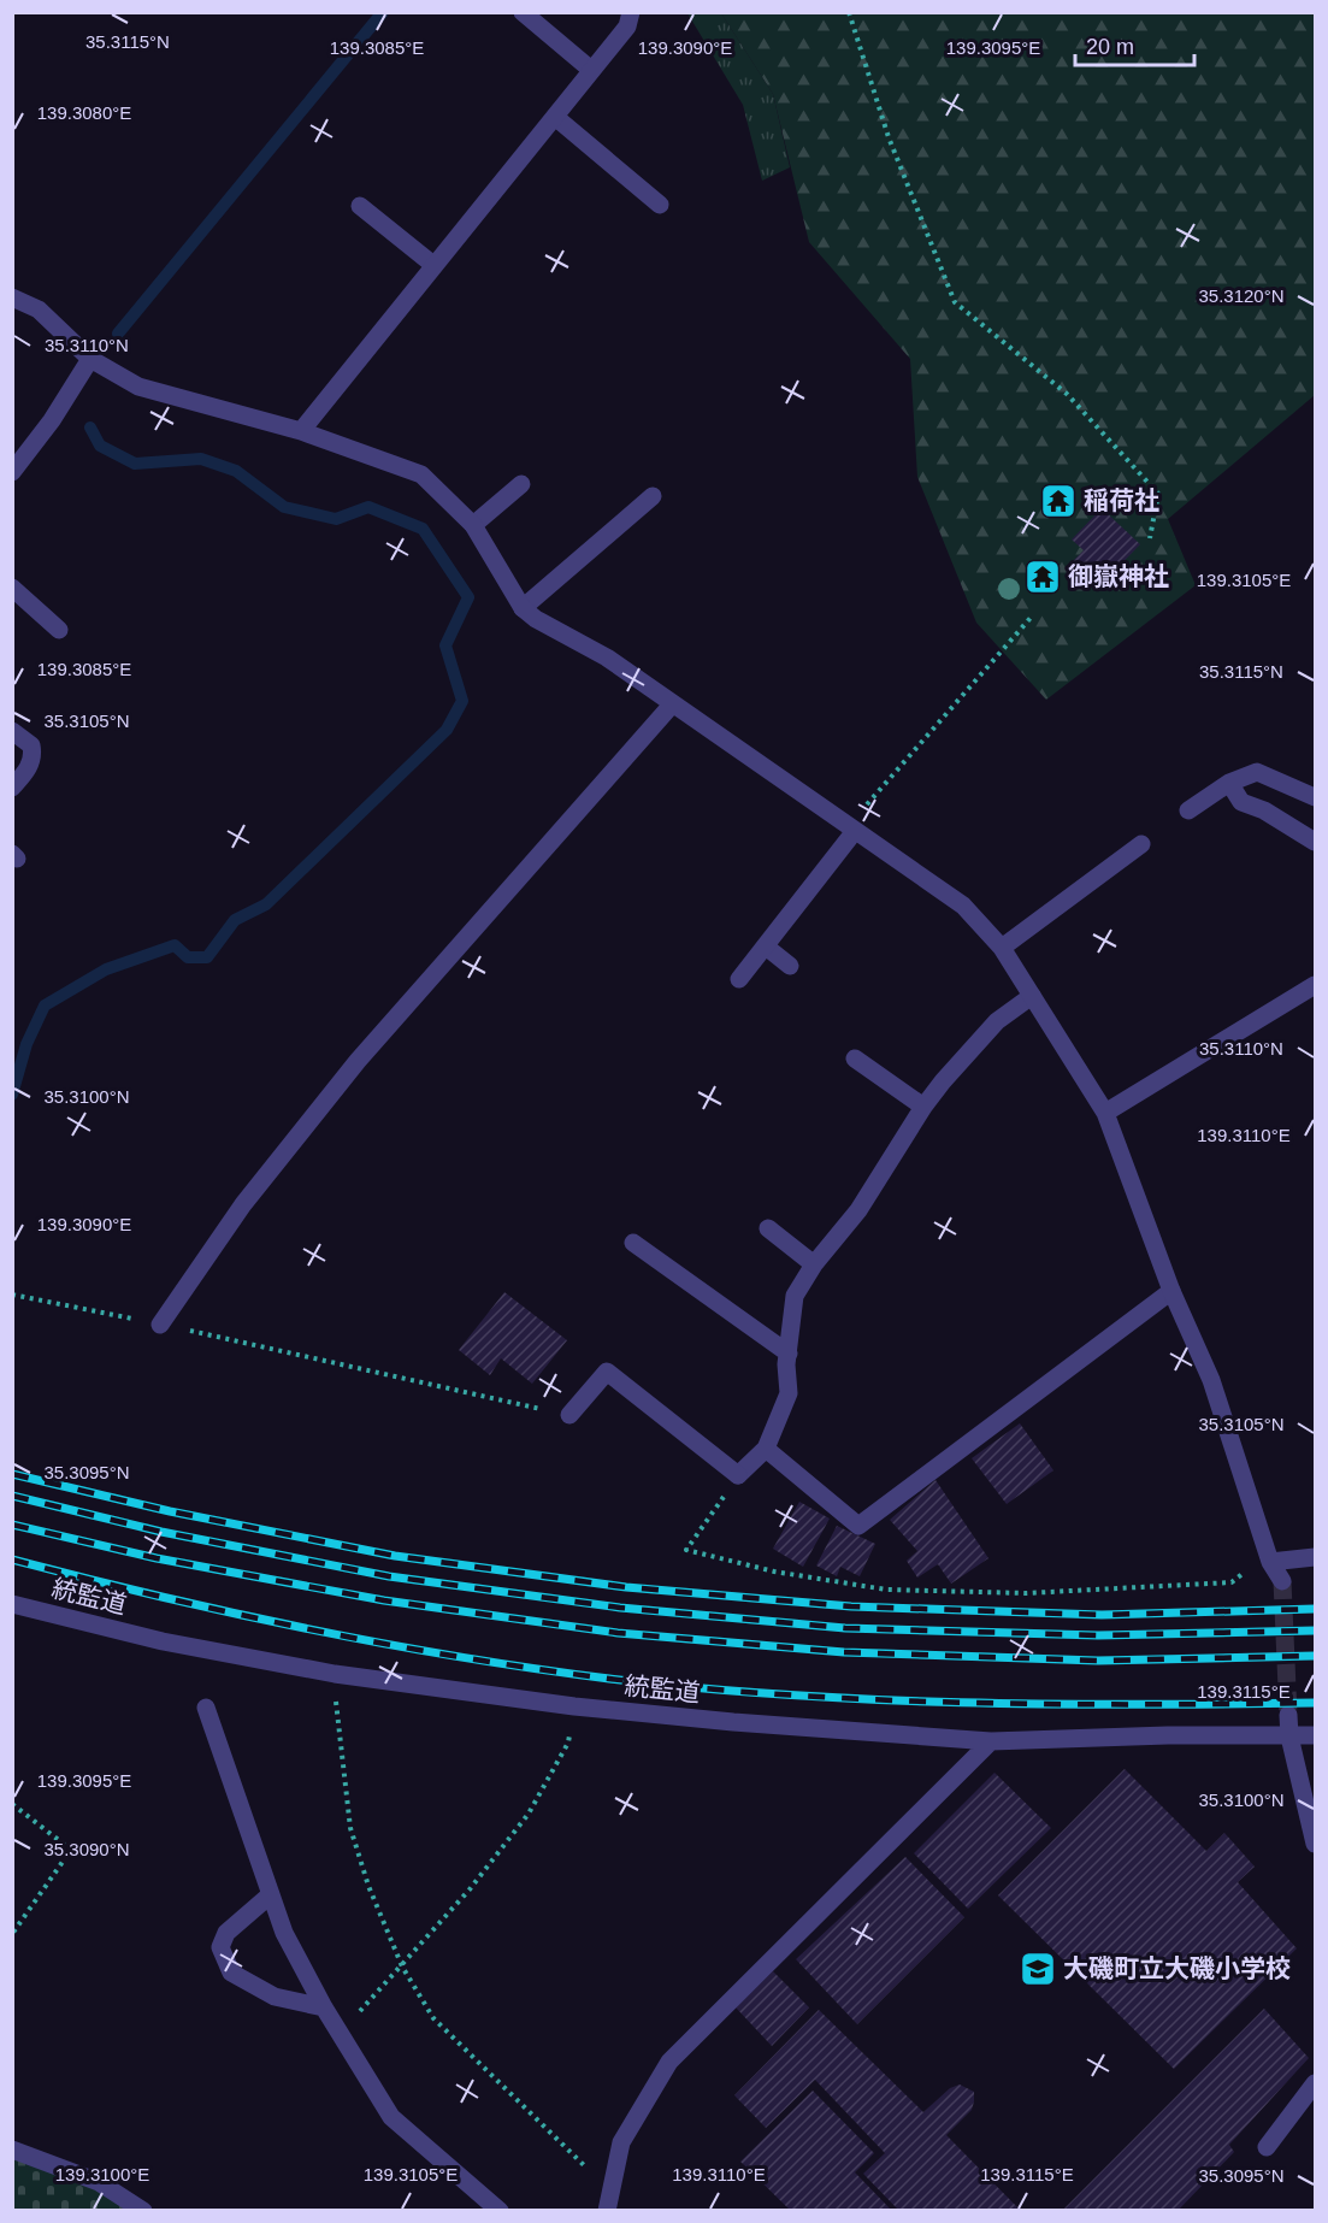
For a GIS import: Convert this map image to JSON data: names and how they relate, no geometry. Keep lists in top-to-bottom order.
{
  "streets": {
    "street": ["統監道"]
  },
  "places": {
    "temple": ["稲荷社", "御嶽神社"],
    "school or university": ["大磯町立大磯小学校"]
  },
  "scale_bar": "20 m",
  "coordinates": [
    "35.3115°N",
    "139.3085°E",
    "139.3090°E",
    "139.3095°E",
    "139.3080°E",
    "35.3120°N",
    "35.3110°N",
    "139.3105°E",
    "35.3105°N",
    "35.3100°N",
    "139.3110°E",
    "35.3095°N",
    "139.3115°E",
    "35.3090°N",
    "139.3100°E"
  ]
}
